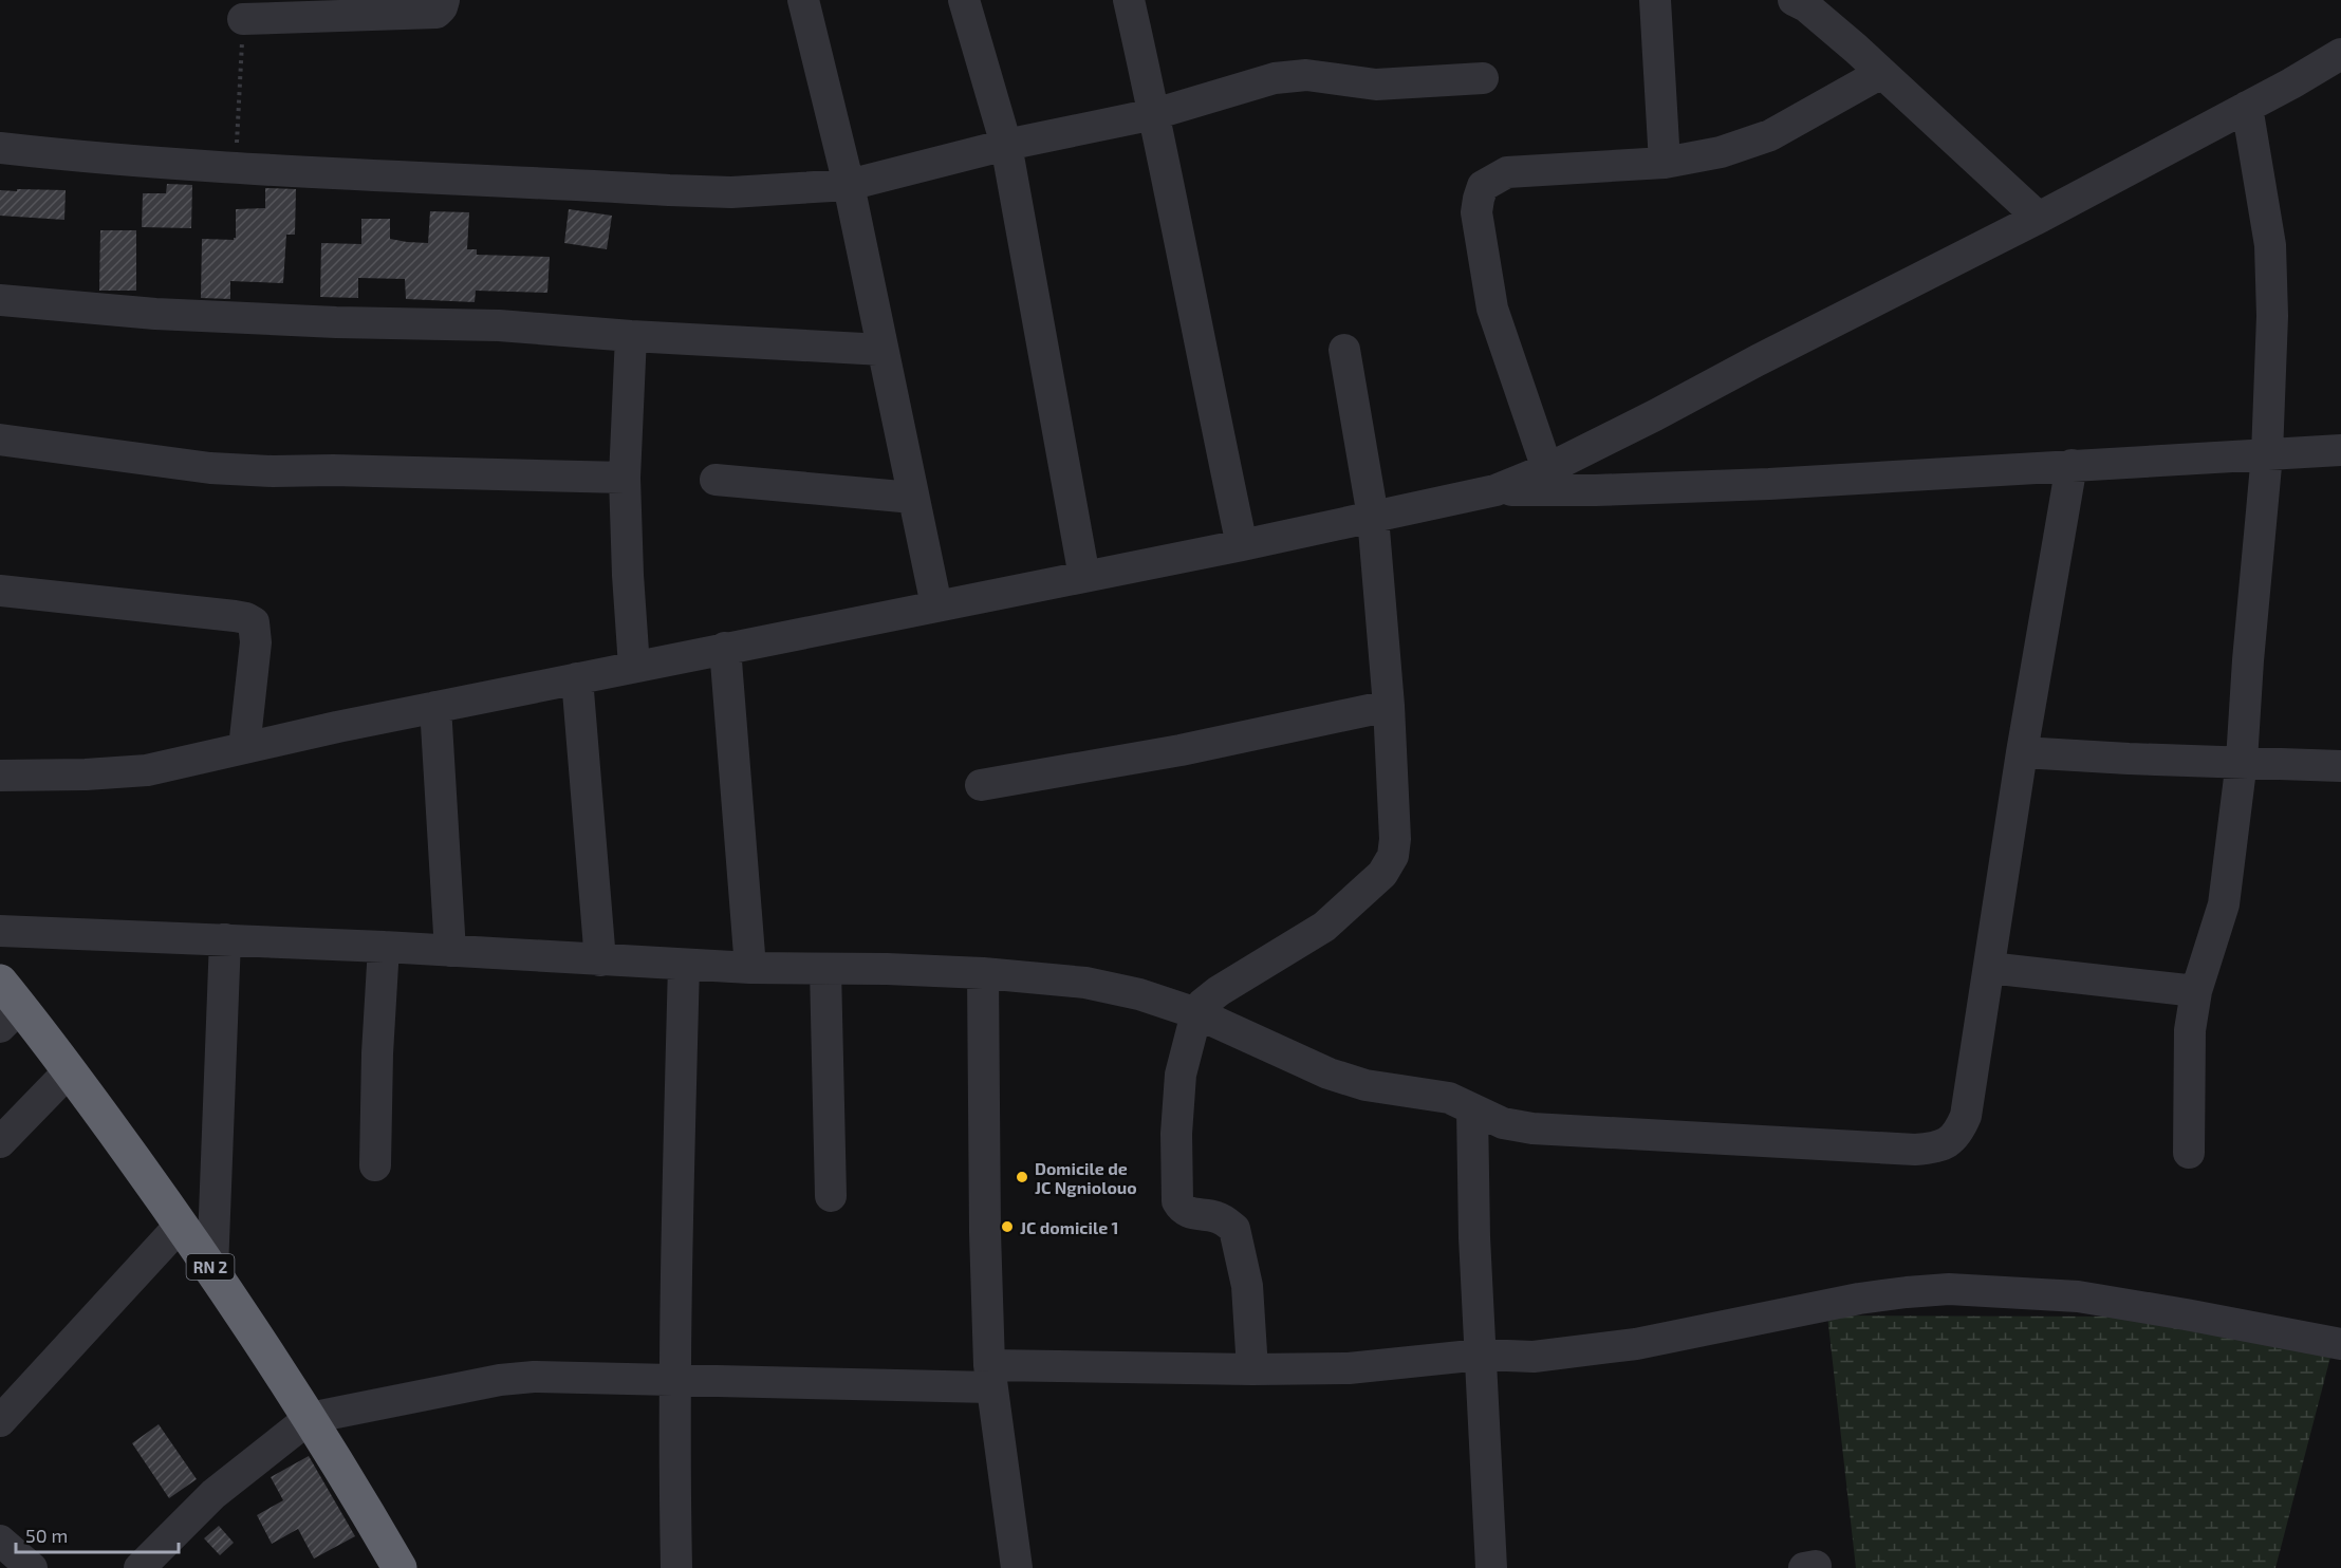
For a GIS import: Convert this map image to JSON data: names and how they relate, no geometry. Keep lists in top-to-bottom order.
{
  "streets": {
    "highway": ["RN 2"]
  },
  "places": ["Domicile de JC Ngniolouo", "JC domicile 1"],
  "scale_bar": "50 m"
}
